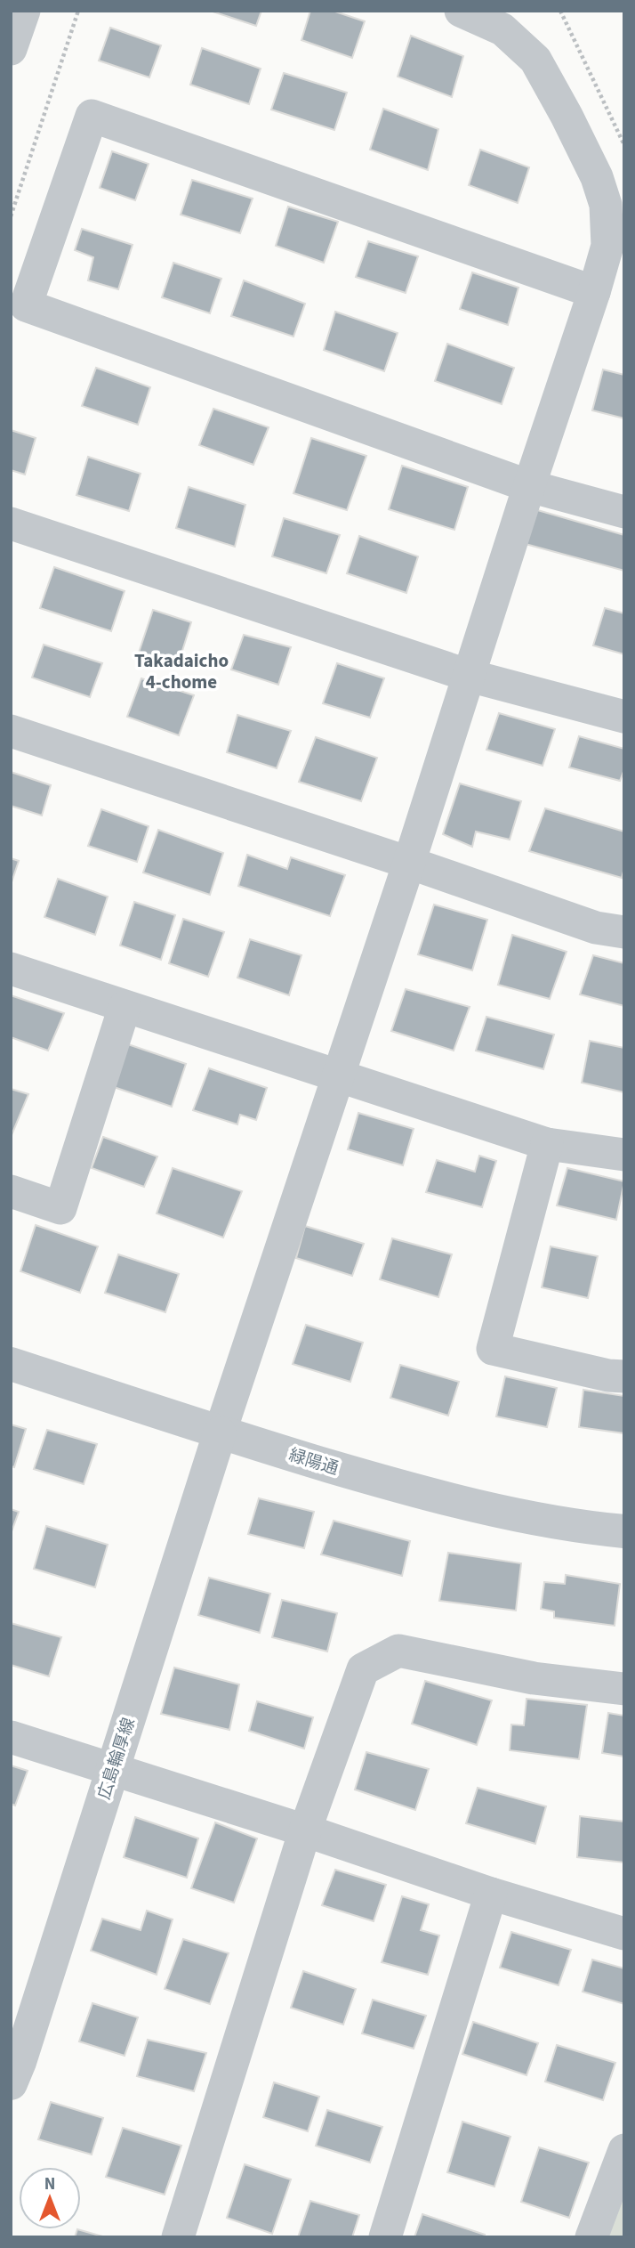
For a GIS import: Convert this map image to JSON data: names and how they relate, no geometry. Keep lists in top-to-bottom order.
{
  "streets": {
    "street": ["緑陽通", "広島輪厚線"]
  },
  "crossings": [
    ["緑陽通", "広島輪厚線"]
  ],
  "districts": ["Takadaicho 4-chome"],
  "north": "top"
}
